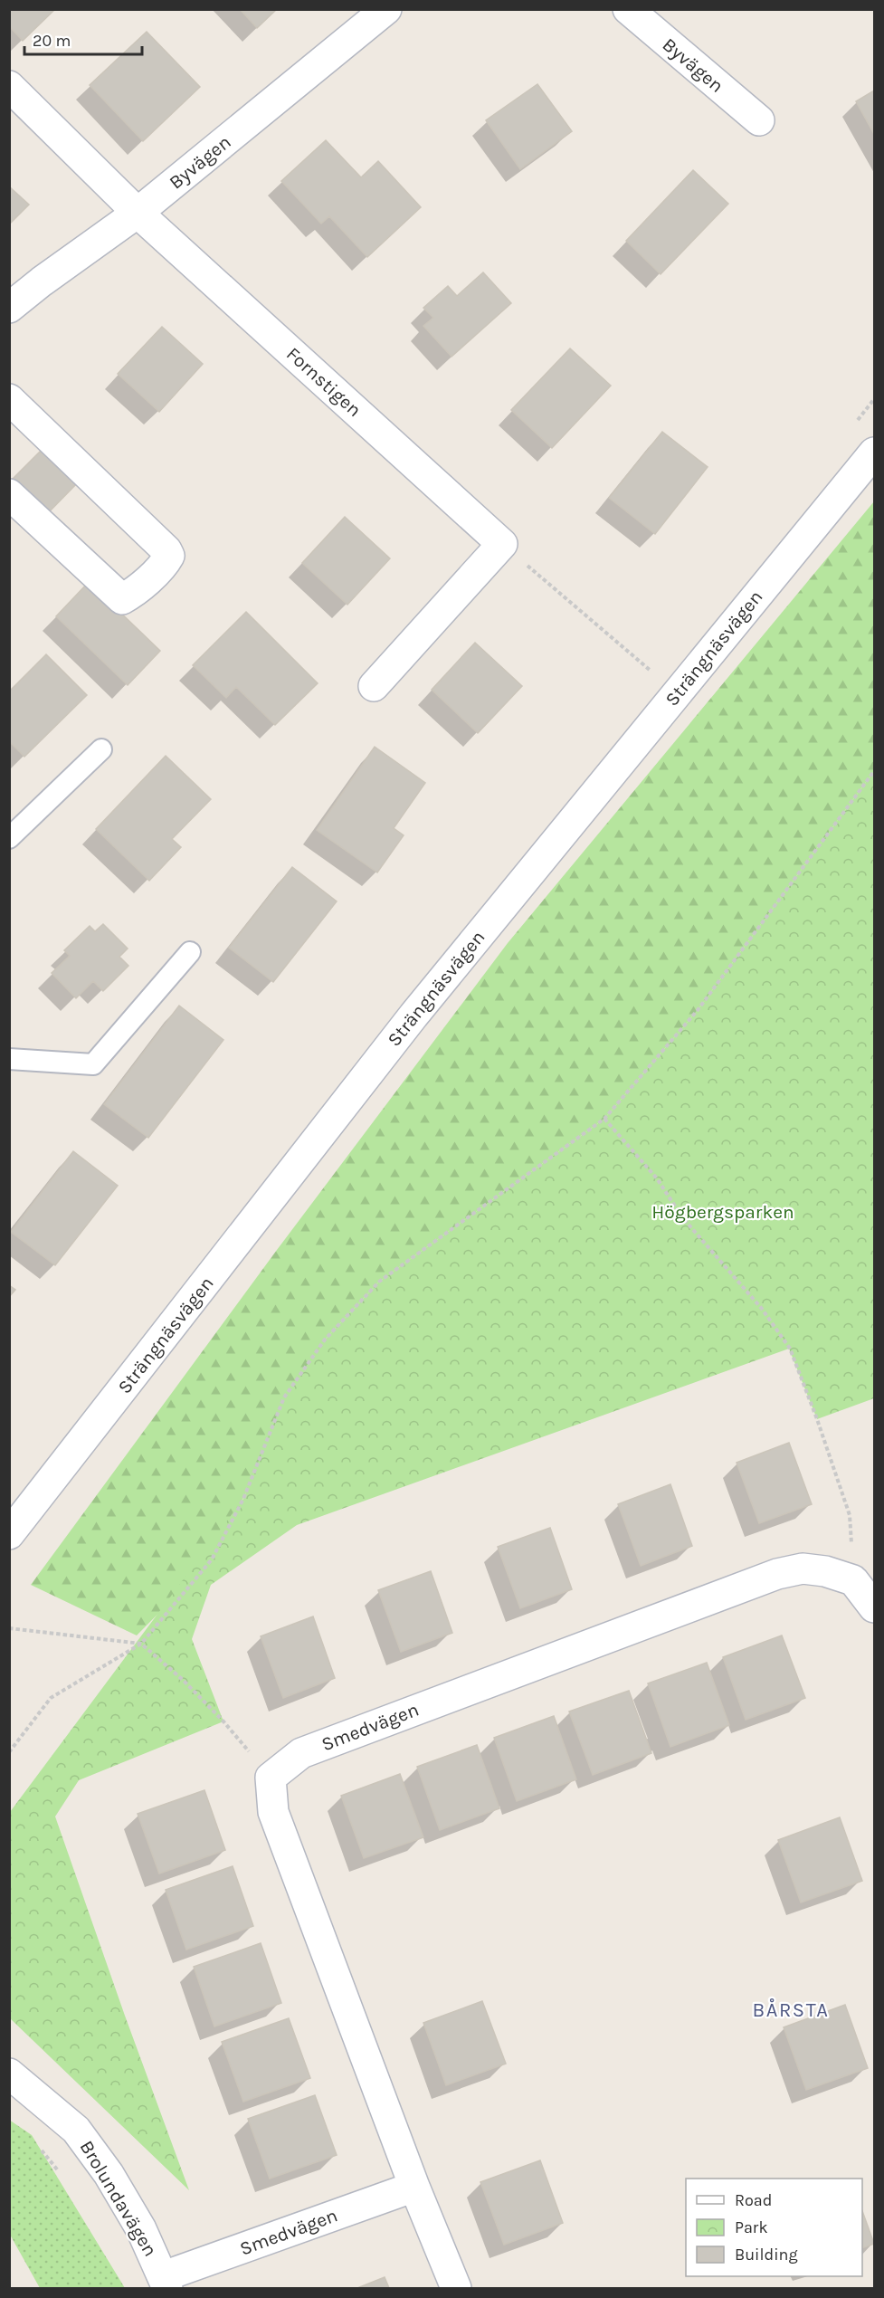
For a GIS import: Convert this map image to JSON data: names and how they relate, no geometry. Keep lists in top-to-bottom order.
{
  "streets": {
    "street": [
      "Byvägen",
      "Fornstigen",
      "Strängnäsvägen",
      "Smedvägen",
      "Brolundavägen"
    ]
  },
  "crossings": [
    ["Byvägen", "Fornstigen"],
    ["Smedvägen", "Brolundavägen"]
  ],
  "districts": ["BÅRSTA"],
  "parks": ["Högbergsparken"],
  "legend": ["Road", "Park", "Building"],
  "scale_bar": "20 m"
}
